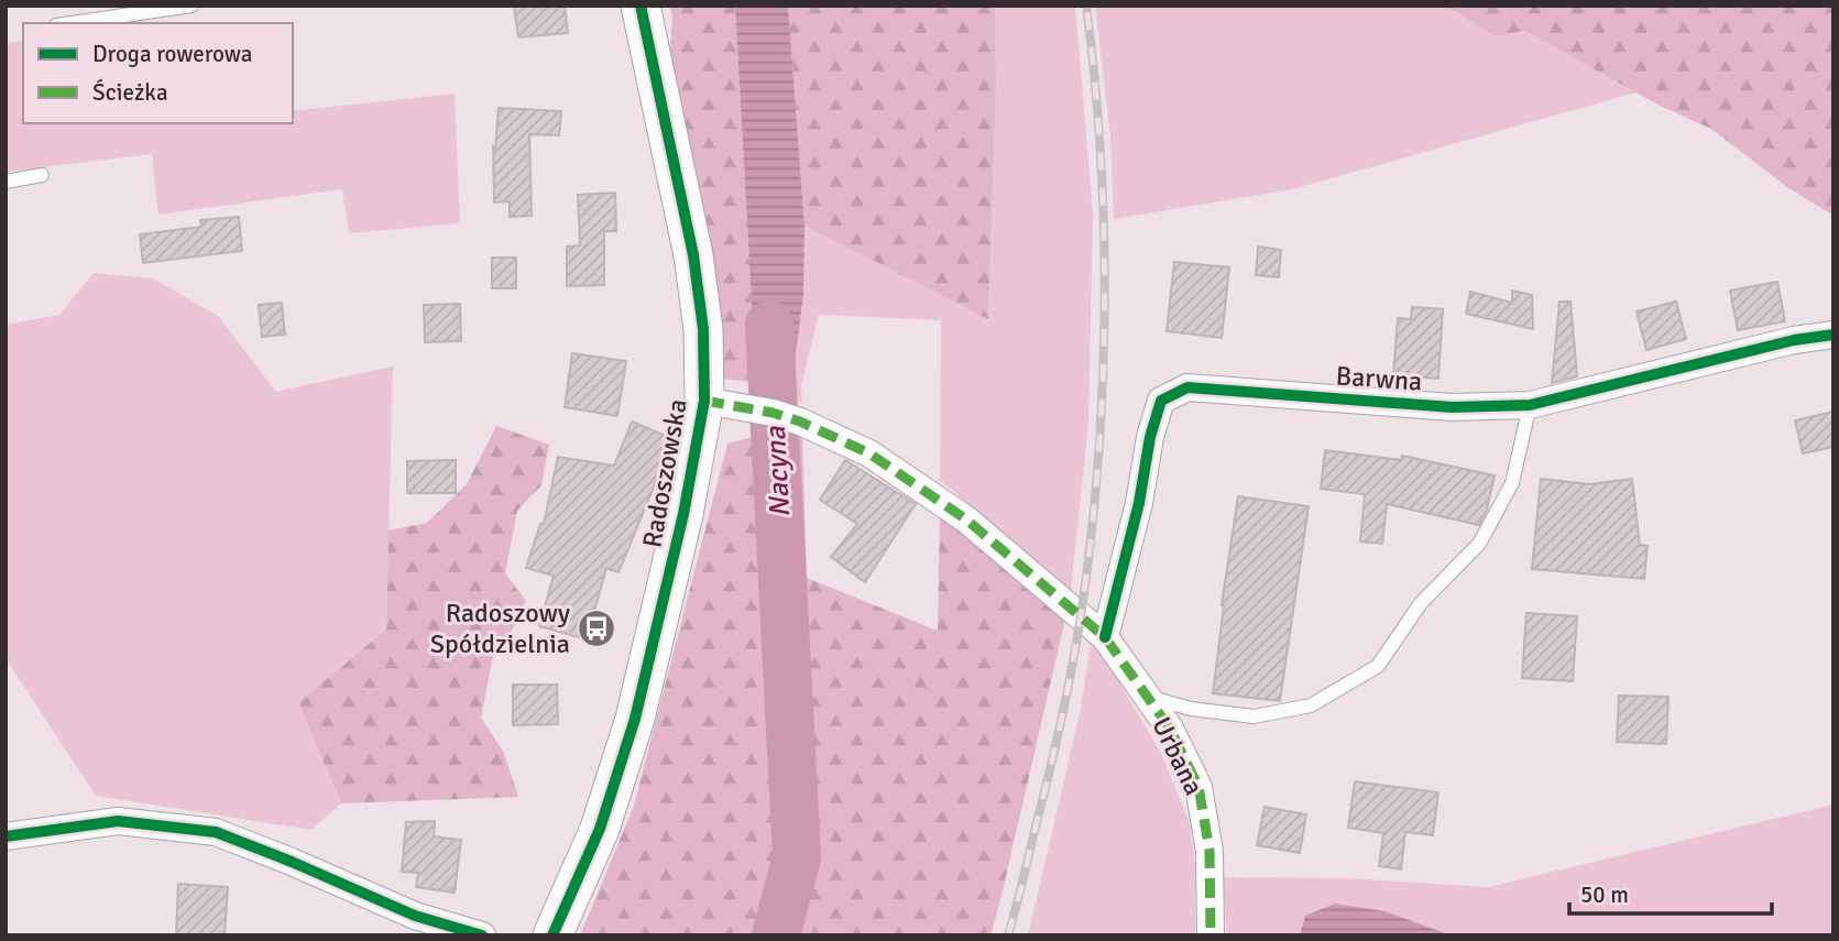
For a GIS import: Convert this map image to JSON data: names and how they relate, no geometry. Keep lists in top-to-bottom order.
{
  "streets": {
    "street": ["Barwna", "Radoszowska", "Urbana"]
  },
  "crossings": [
    ["Barwna", "Urbana"]
  ],
  "water": ["Nacyna"],
  "places": {
    "bus stop": ["Radoszowy Spółdzielnia"]
  },
  "legend": ["Droga rowerowa", "Ścieżka"],
  "scale_bar": "50 m"
}
